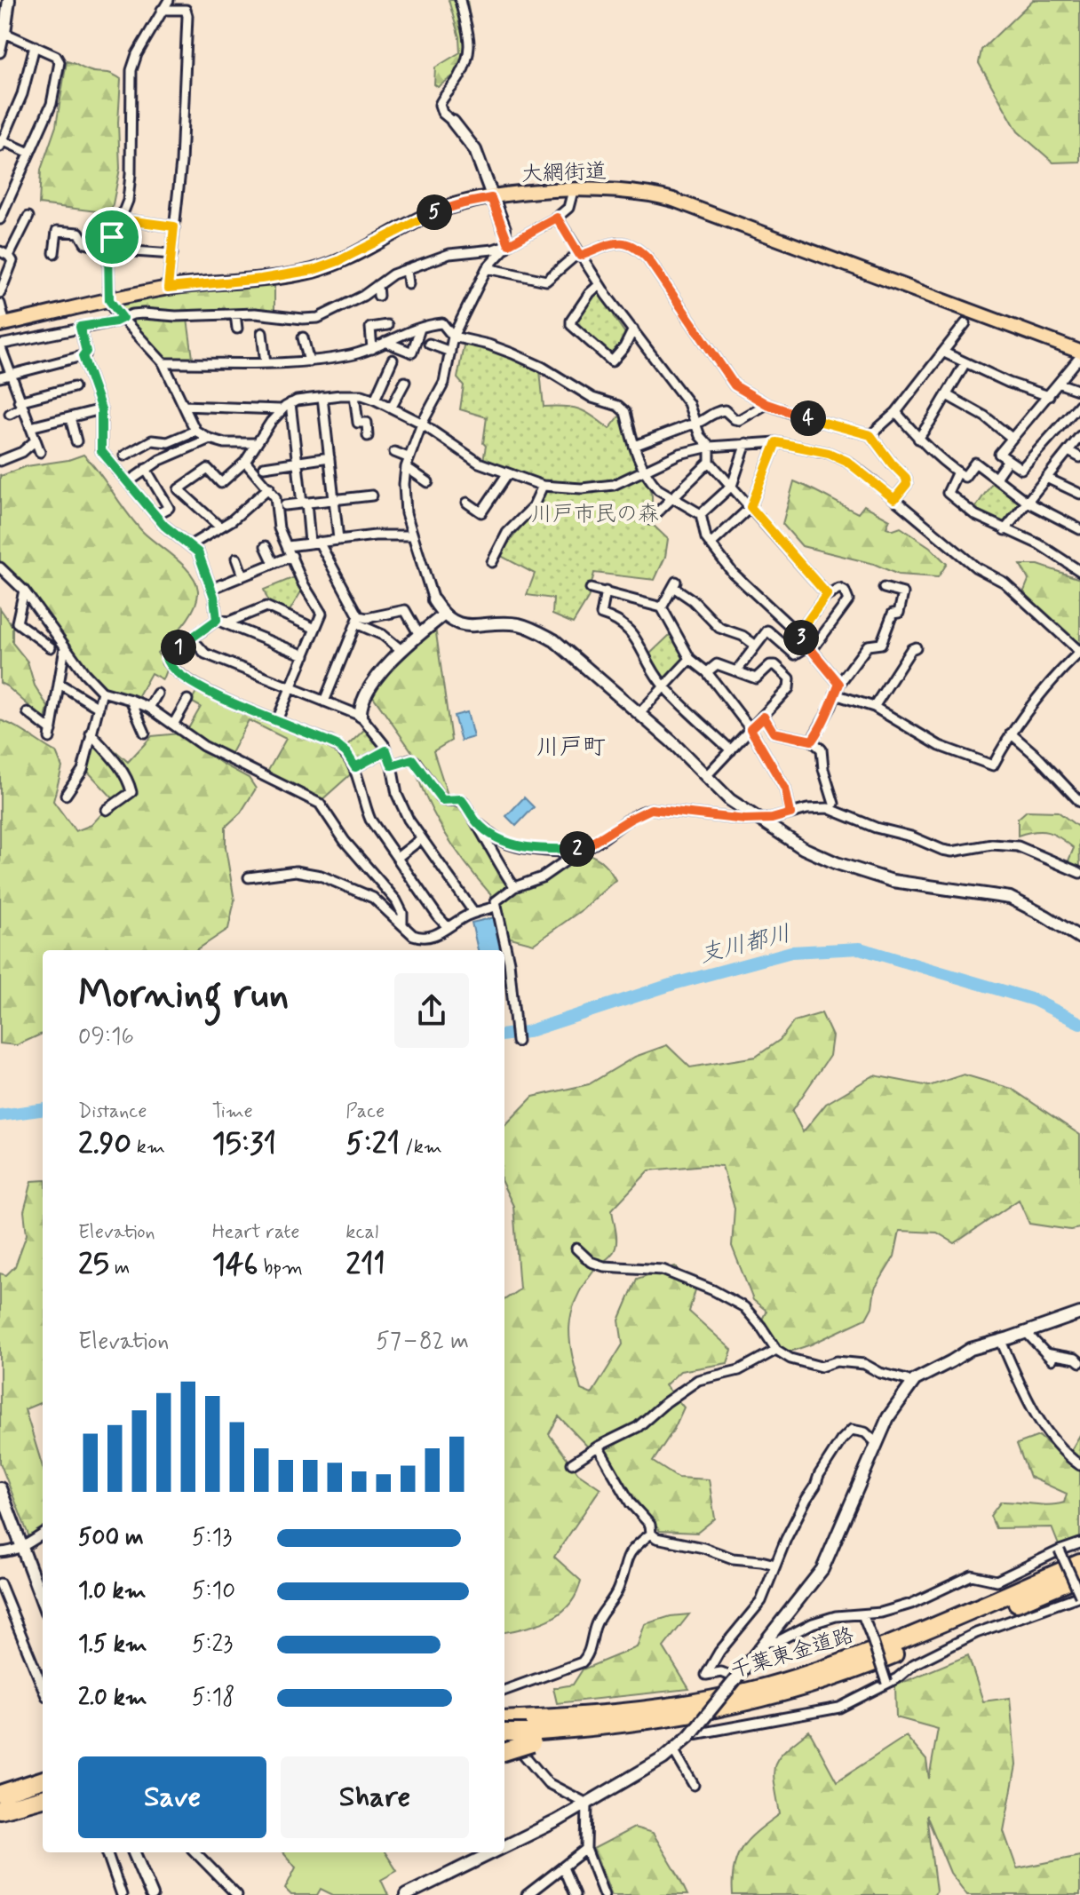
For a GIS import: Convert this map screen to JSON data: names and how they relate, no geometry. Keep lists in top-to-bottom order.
{
  "streets": {
    "highway": ["千葉東金道路"],
    "main road": ["大網街道"]
  },
  "districts": ["川戸町"],
  "water": ["支川都川"],
  "parks": ["川戸市民の森"],
  "page": {
    "pins": [
      "5",
      "4",
      "3",
      "1",
      "2"
    ],
    "heading": ["Morning run", "09:16"],
    "stats": [
      ["Distance", "2.90 km"],
      ["Time", "15:31"],
      ["Pace", "5:21 /km"],
      ["Elevation", "25 m"],
      ["Heart rate", "146 bpm"],
      ["kcal", "211"]
    ],
    "chart": ["Elevation", "57–82 m"],
    "list": [
      {
        "name": "500 m",
        "note": "5:13"
      },
      {
        "name": "1.0 km",
        "note": "5:10"
      },
      {
        "name": "1.5 km",
        "note": "5:23"
      },
      {
        "name": "2.0 km",
        "note": "5:18"
      }
    ],
    "buttons": ["Save", "Share"]
  }
}
